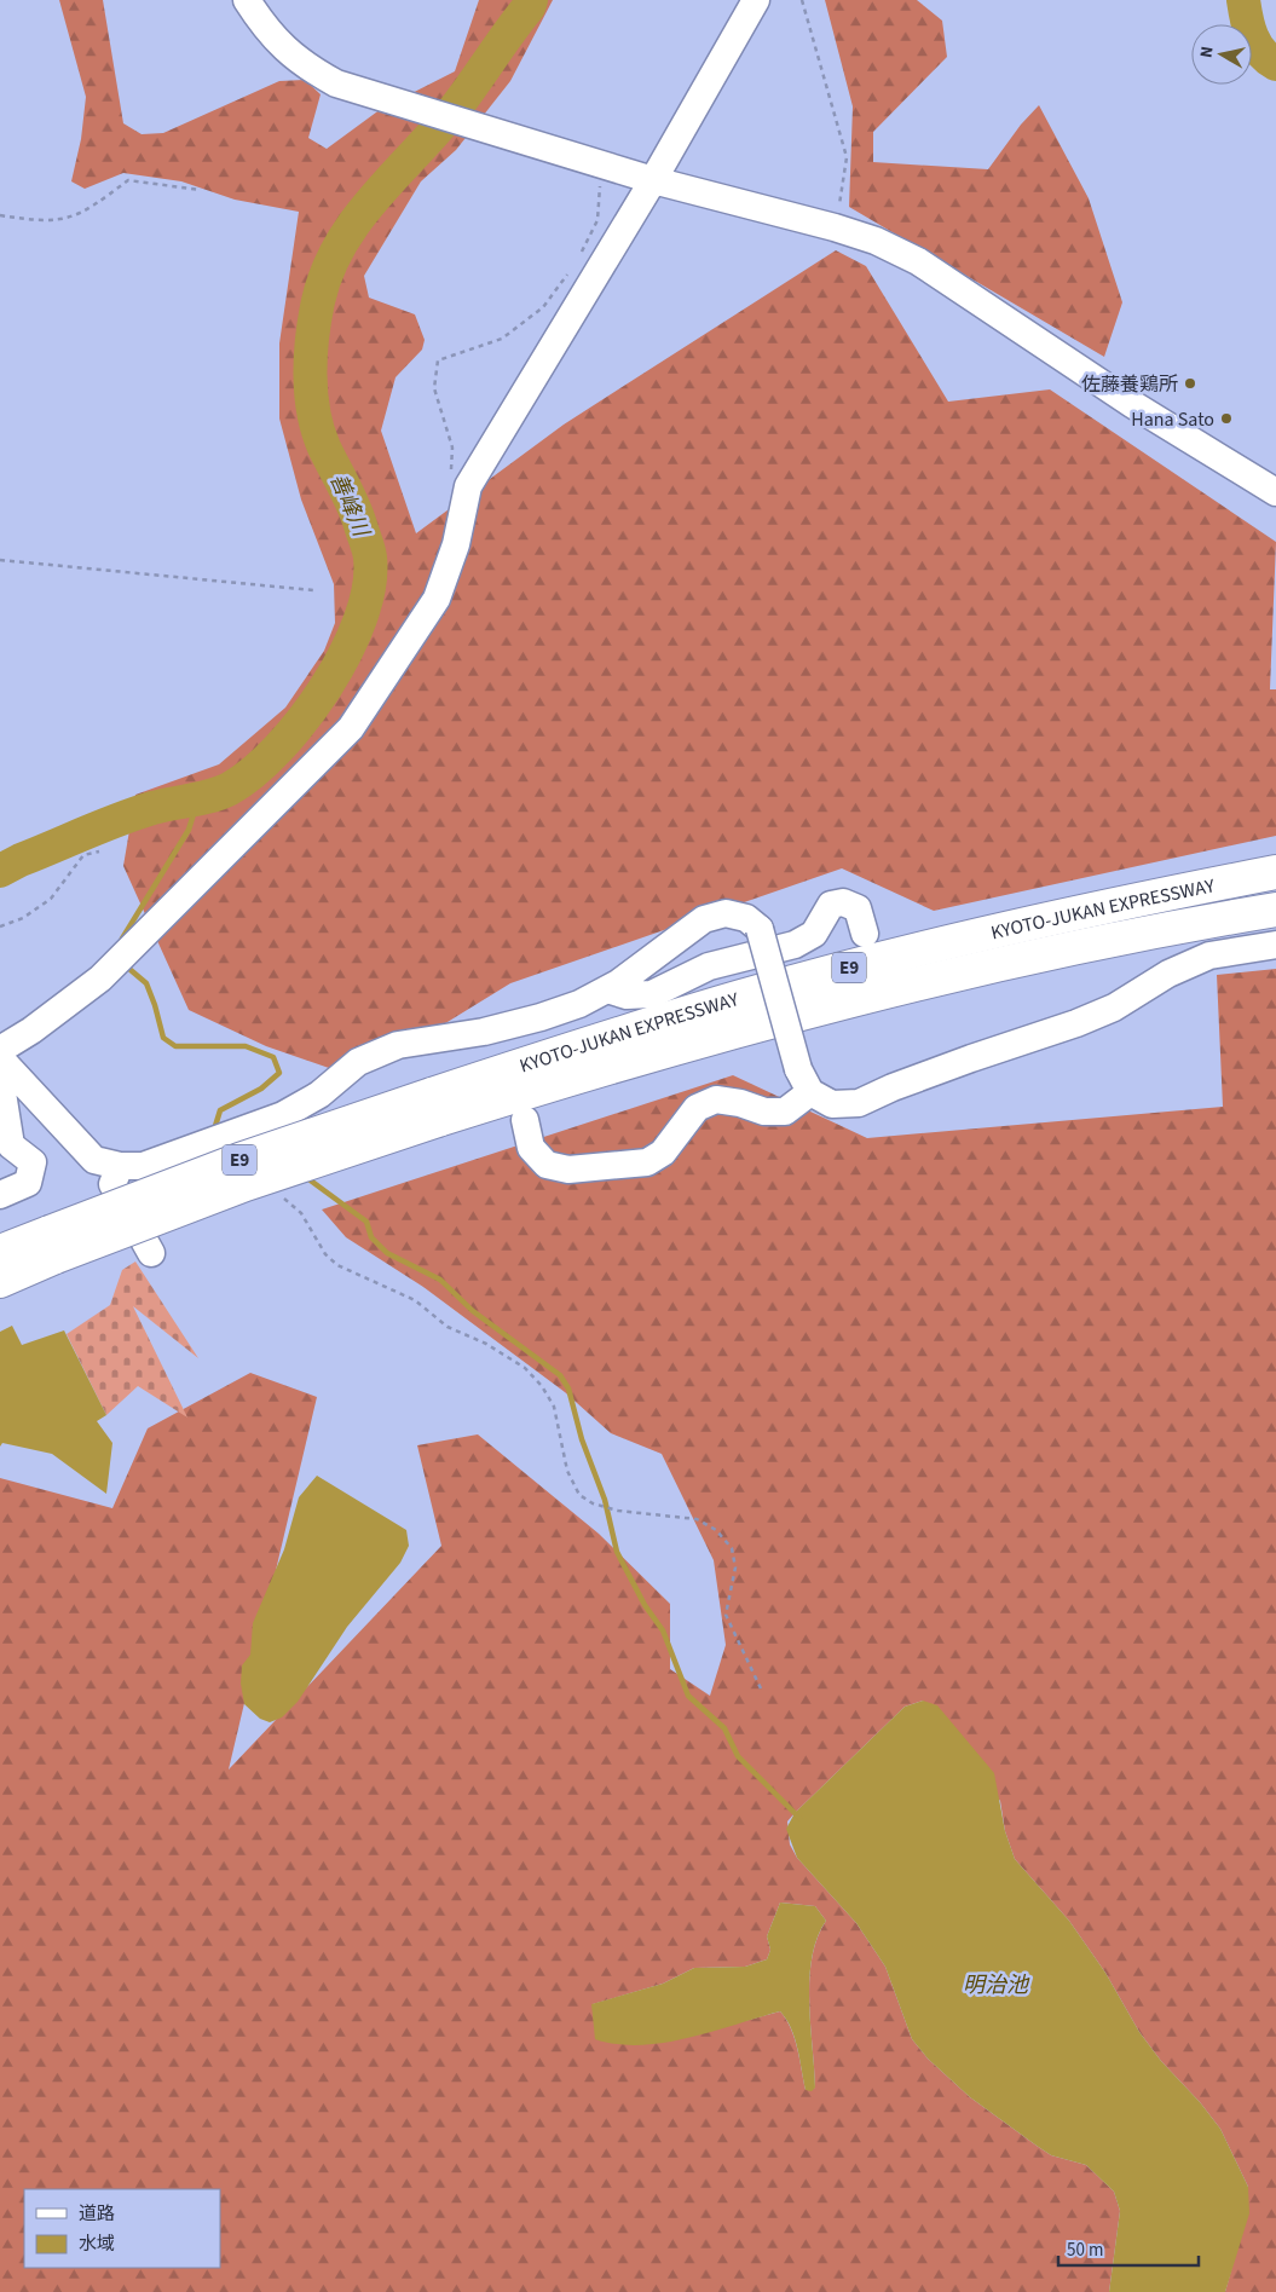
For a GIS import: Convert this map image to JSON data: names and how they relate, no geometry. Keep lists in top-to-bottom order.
{
  "streets": {
    "highway": ["KYOTO-JUKAN EXPRESSWAY", "E9"]
  },
  "water": ["善峰川", "明治池"],
  "places": ["佐藤養鶏所", "Hana Sato"],
  "legend": ["道路", "水域"],
  "scale_bar": "50 m",
  "north": "left"
}
